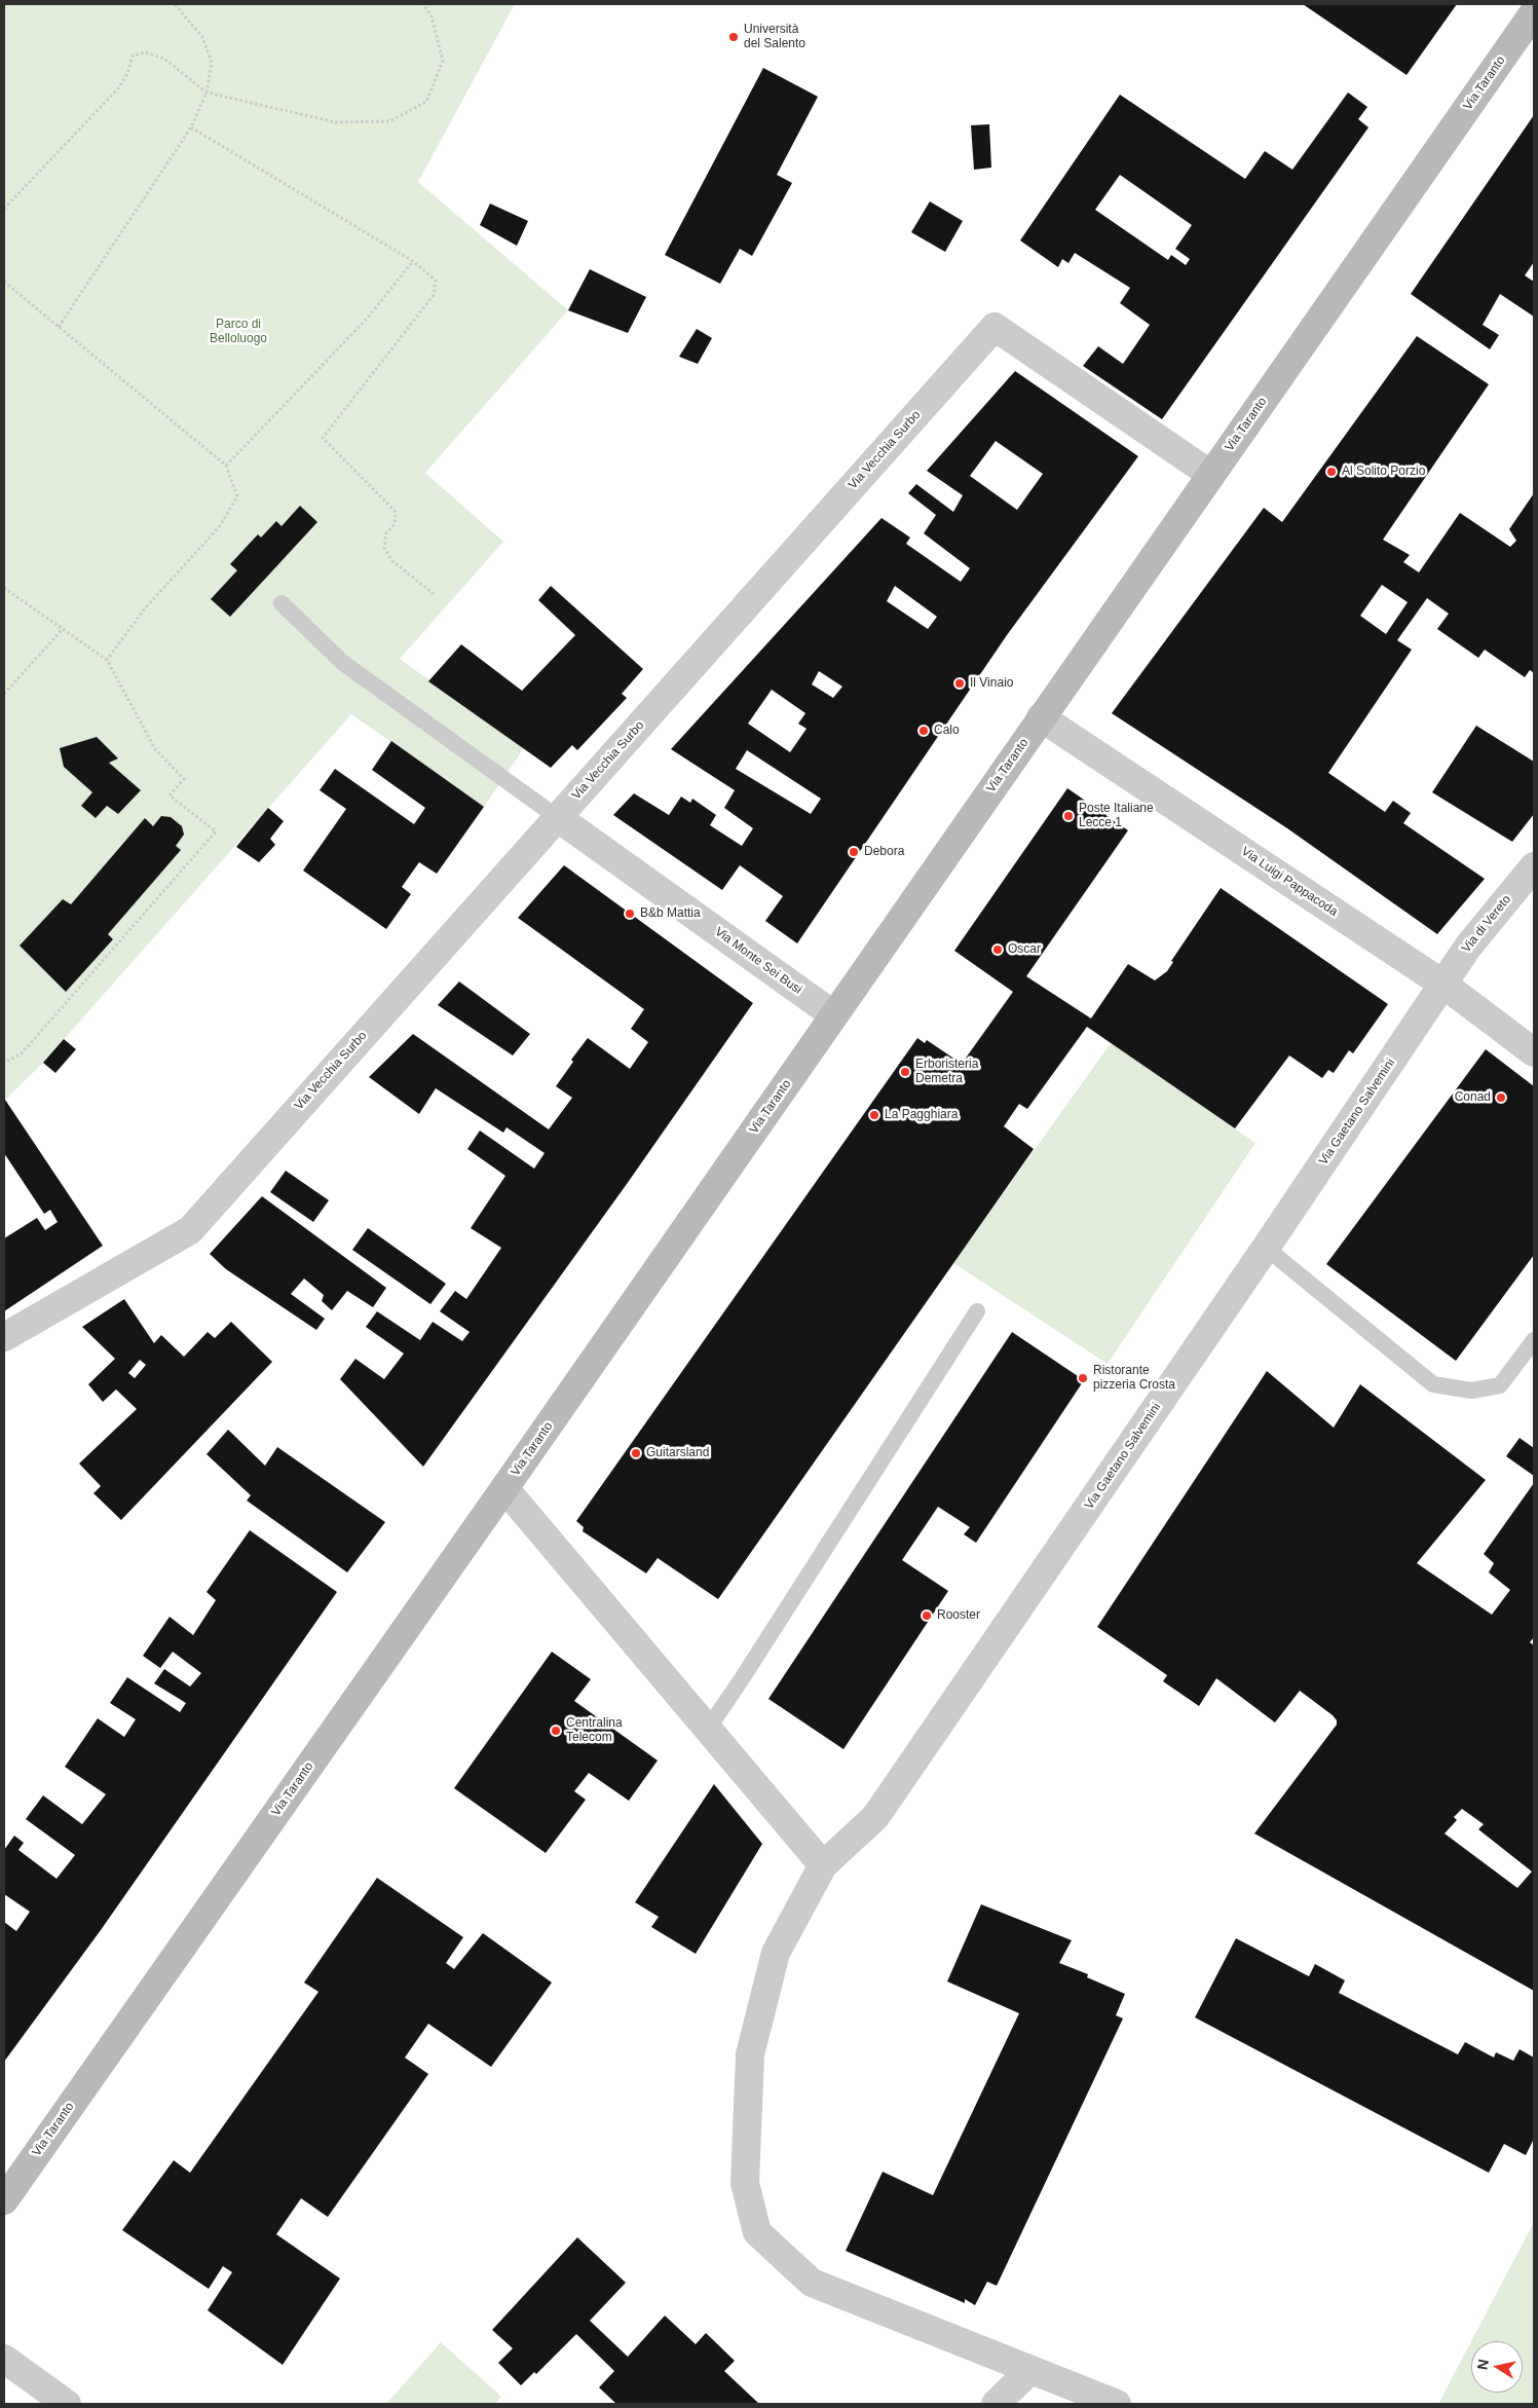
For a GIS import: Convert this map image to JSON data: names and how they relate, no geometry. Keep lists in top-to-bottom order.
{
  "streets": {
    "main road": ["Via Taranto"],
    "street": [
      "Via Vecchia Surbo",
      "Via Luigi Pappacoda",
      "Via di Vereto",
      "Via Monte Sei Busi",
      "Via Gaetano Salvemini"
    ]
  },
  "crossings": [
    ["Via Taranto", "Via Vecchia Surbo"],
    ["Via Taranto", "Via Luigi Pappacoda"],
    ["Via Taranto", "Via Monte Sei Busi"],
    ["Via Vecchia Surbo", "Via Monte Sei Busi"],
    ["Via Luigi Pappacoda", "Via di Vereto"],
    ["Via Luigi Pappacoda", "Via Gaetano Salvemini"],
    ["Via di Vereto", "Via Gaetano Salvemini"]
  ],
  "parks": ["Parco di Belloluogo"],
  "places": [
    "Università del Salento",
    "Al Solito Porzio",
    "Il Vinaio",
    "Calo",
    "Poste Italiane Lecce 1",
    "Debora",
    "B&b Mattia",
    "Oscar",
    "Erboristeria Demetra",
    "Conad",
    "La Pagghiara",
    "Ristorante pizzeria Crosta",
    "Guitarsland",
    "Rooster",
    "Centralina Telecom"
  ],
  "north": "left"
}
